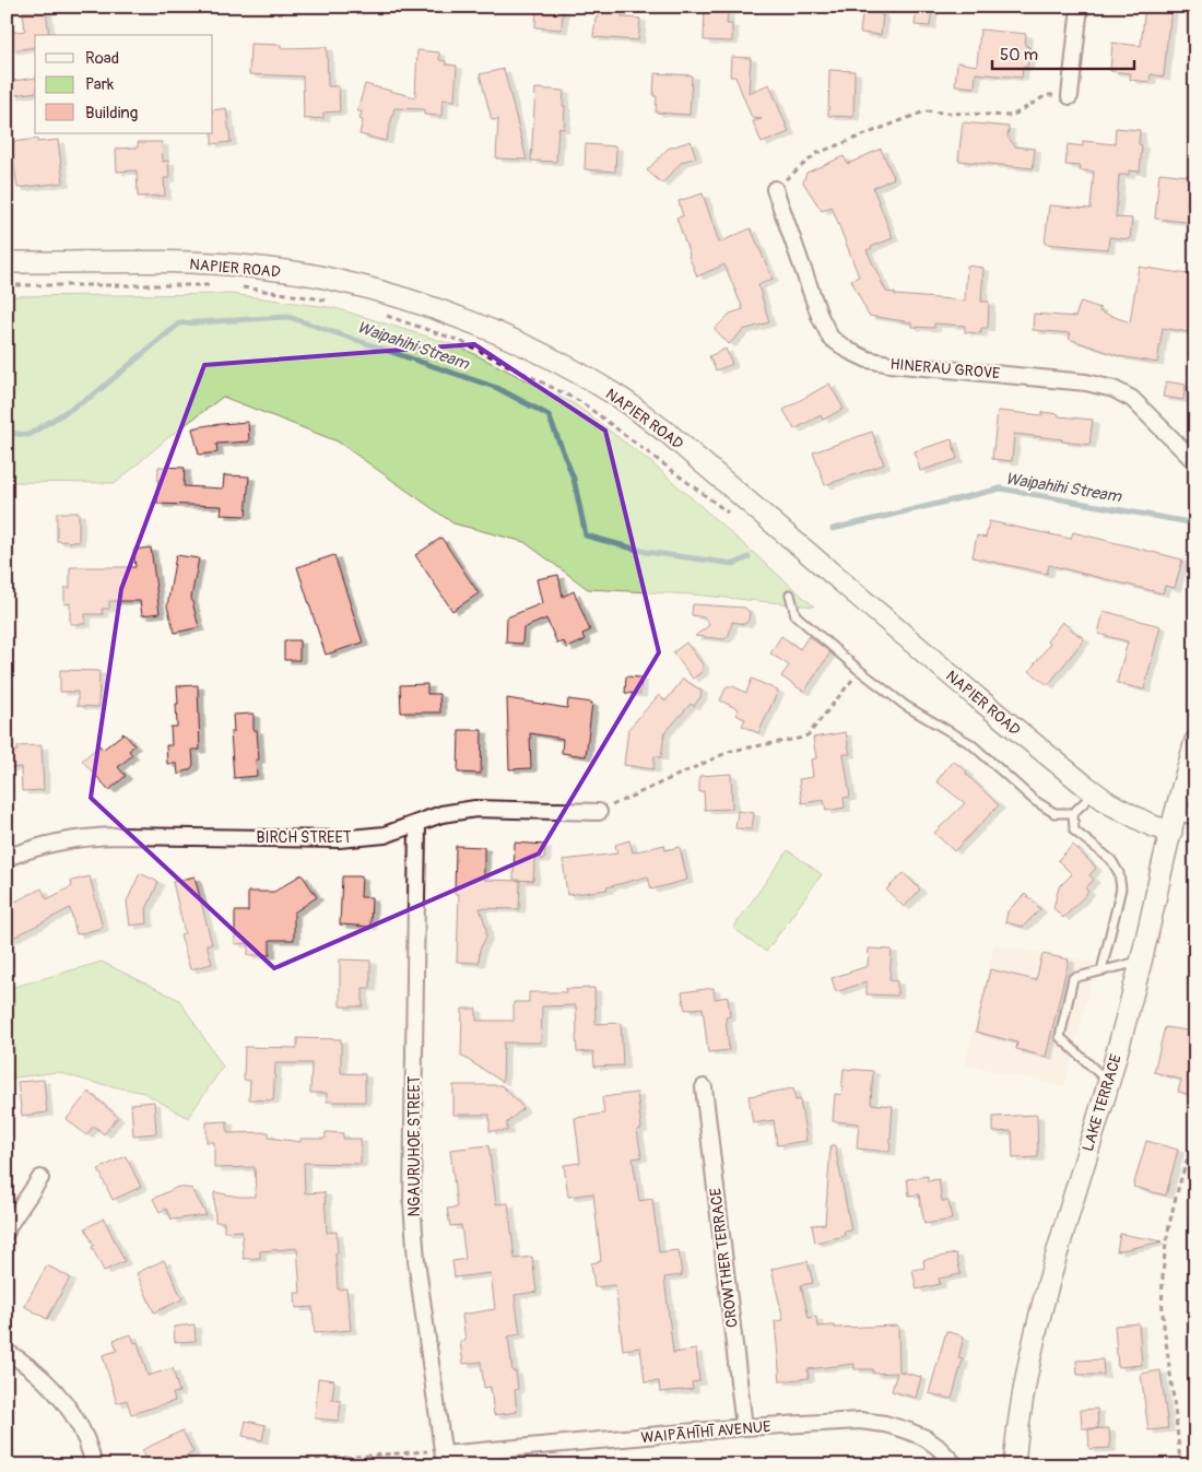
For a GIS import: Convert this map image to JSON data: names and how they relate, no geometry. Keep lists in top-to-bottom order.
{
  "streets": {
    "main road": ["NAPIER ROAD", "LAKE TERRACE"],
    "street": [
      "HINERAU GROVE",
      "BIRCH STREET",
      "NGAURUHOE STREET",
      "CROWTHER TERRACE",
      "WAIPĀHĪHĪ AVENUE"
    ]
  },
  "crossings": [
    ["NAPIER ROAD", "LAKE TERRACE"],
    ["BIRCH STREET", "NGAURUHOE STREET"],
    ["NGAURUHOE STREET", "WAIPĀHĪHĪ AVENUE"],
    ["CROWTHER TERRACE", "WAIPĀHĪHĪ AVENUE"]
  ],
  "water": ["Waipahihi Stream"],
  "legend": ["Road", "Park", "Building"],
  "scale_bar": "50 m"
}
